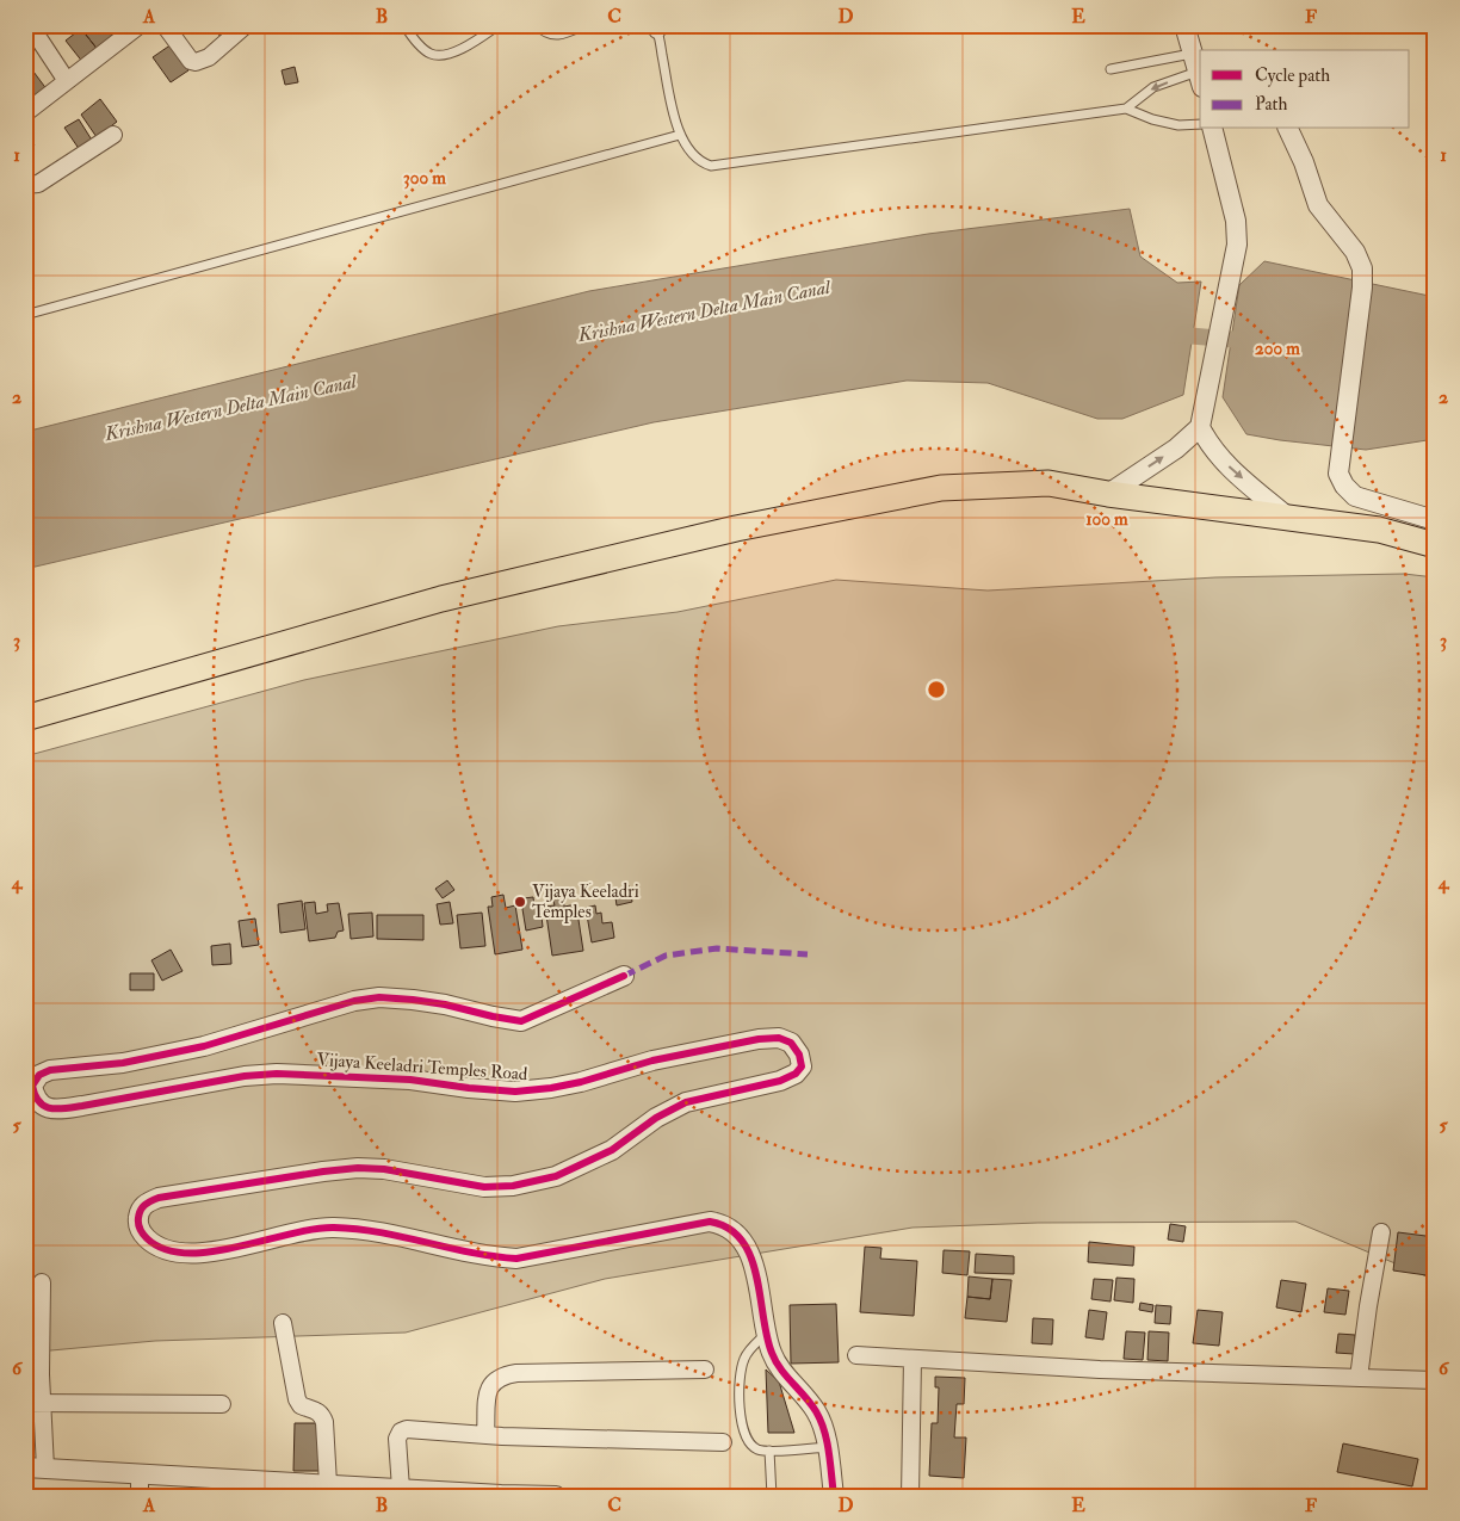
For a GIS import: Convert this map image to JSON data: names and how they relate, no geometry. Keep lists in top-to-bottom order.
{
  "streets": {
    "street": ["Vijaya Keeladri Temples Road"]
  },
  "water": ["Krishna Western Delta Main Canal"],
  "places": ["Vijaya Keeladri Temples"],
  "legend": ["Cycle path", "Path"],
  "grid": {
    "columns": [
      "A",
      "B",
      "C",
      "D",
      "E",
      "F"
    ],
    "rows": [
      "1",
      "2",
      "3",
      "4",
      "5",
      "6"
    ]
  },
  "rings": ["300 m", "200 m", "100 m"]
}
